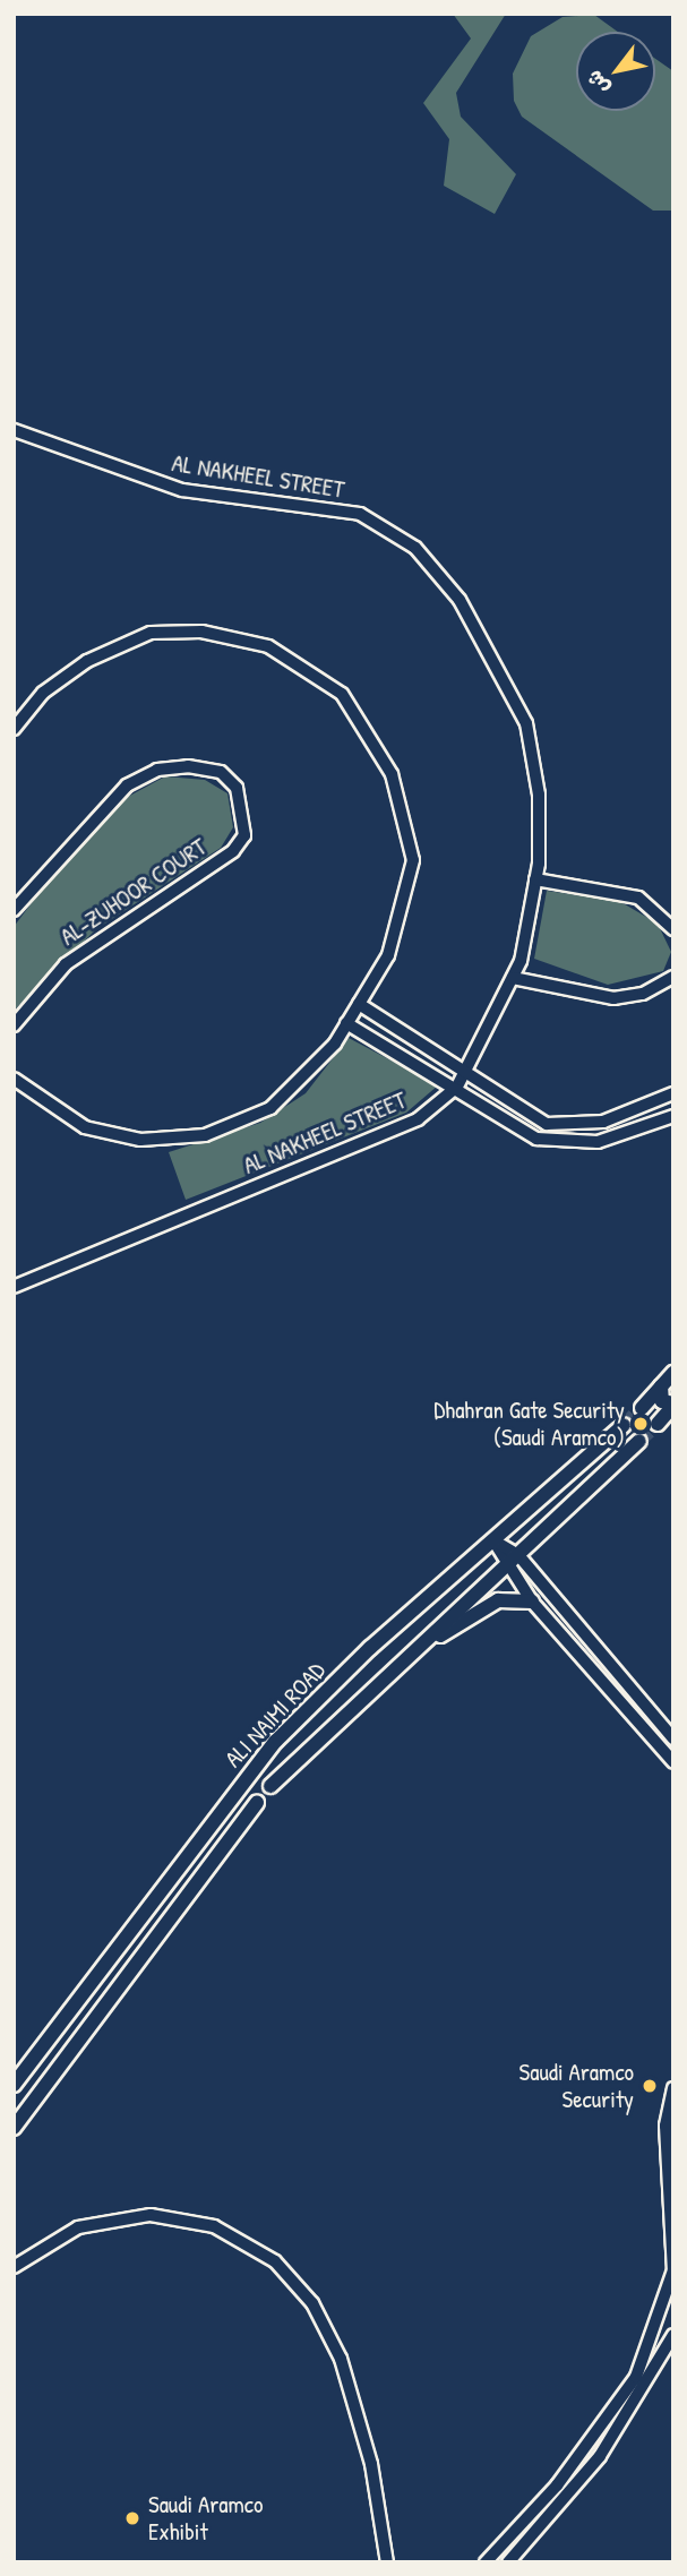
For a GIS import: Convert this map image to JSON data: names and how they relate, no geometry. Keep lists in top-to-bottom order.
{
  "streets": {
    "main road": ["ALI NAIMI ROAD"],
    "street": ["AL NAKHEEL STREET", "AL-ZUHOOR COURT"]
  },
  "places": ["Dhahran Gate Security (Saudi Aramco)", "Saudi Aramco Security", "Saudi Aramco Exhibit"],
  "north": "bottom left"
}
